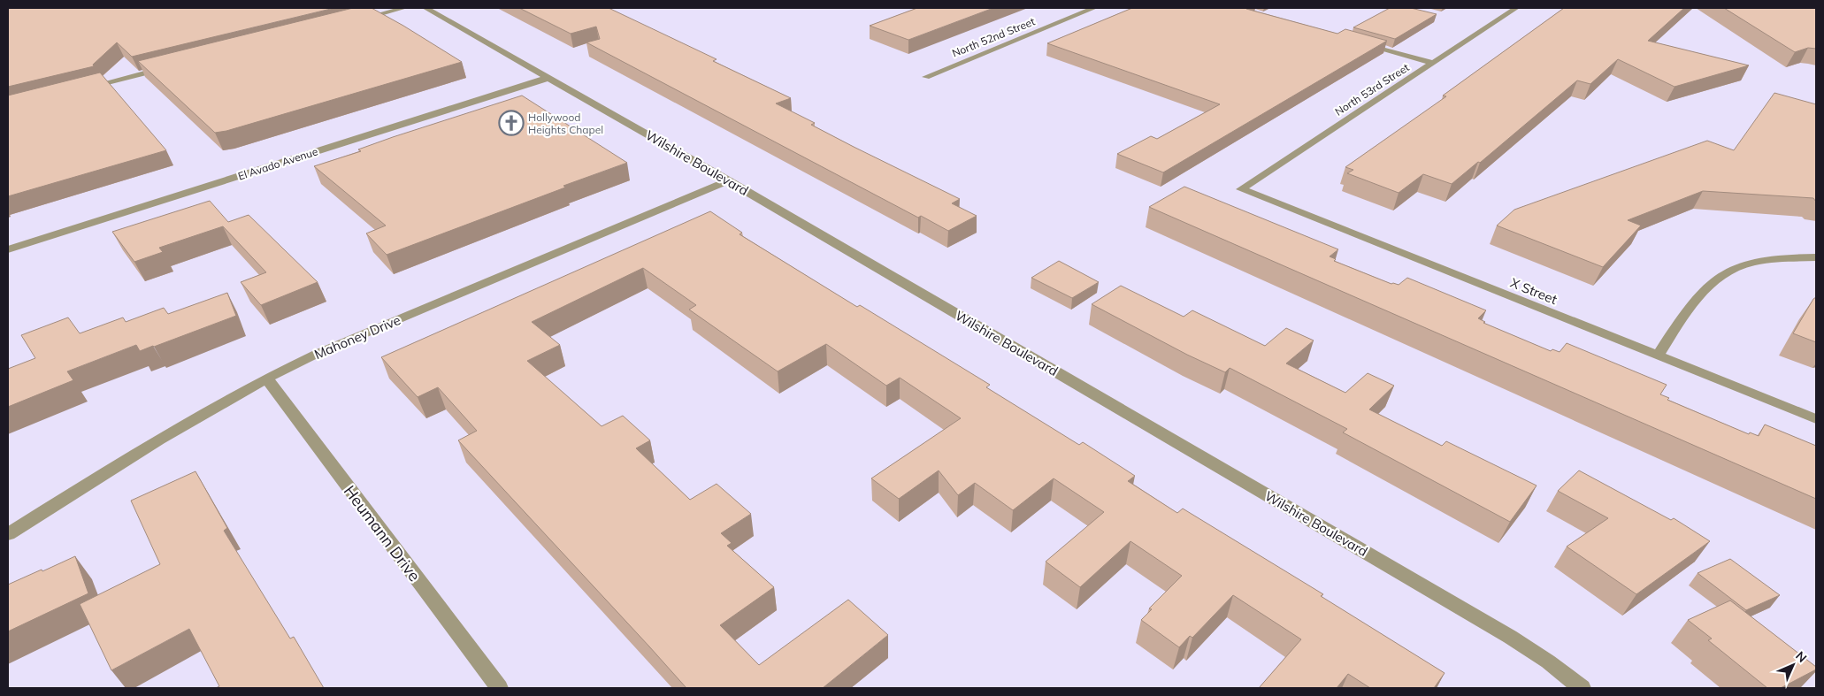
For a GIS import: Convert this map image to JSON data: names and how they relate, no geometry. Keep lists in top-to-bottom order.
{
  "streets": {
    "street": [
      "North 52nd Street",
      "North 53rd Street",
      "Wilshire Boulevard",
      "El Avado Avenue",
      "X Street",
      "Mahoney Drive",
      "Heumann Drive"
    ]
  },
  "crossings": [
    ["North 53rd Street", "X Street"],
    ["Wilshire Boulevard", "El Avado Avenue"],
    ["Wilshire Boulevard", "Mahoney Drive"],
    ["Mahoney Drive", "Heumann Drive"]
  ],
  "places": {
    "church": ["Hollywood Heights Chapel"]
  },
  "north": "top right"
}
